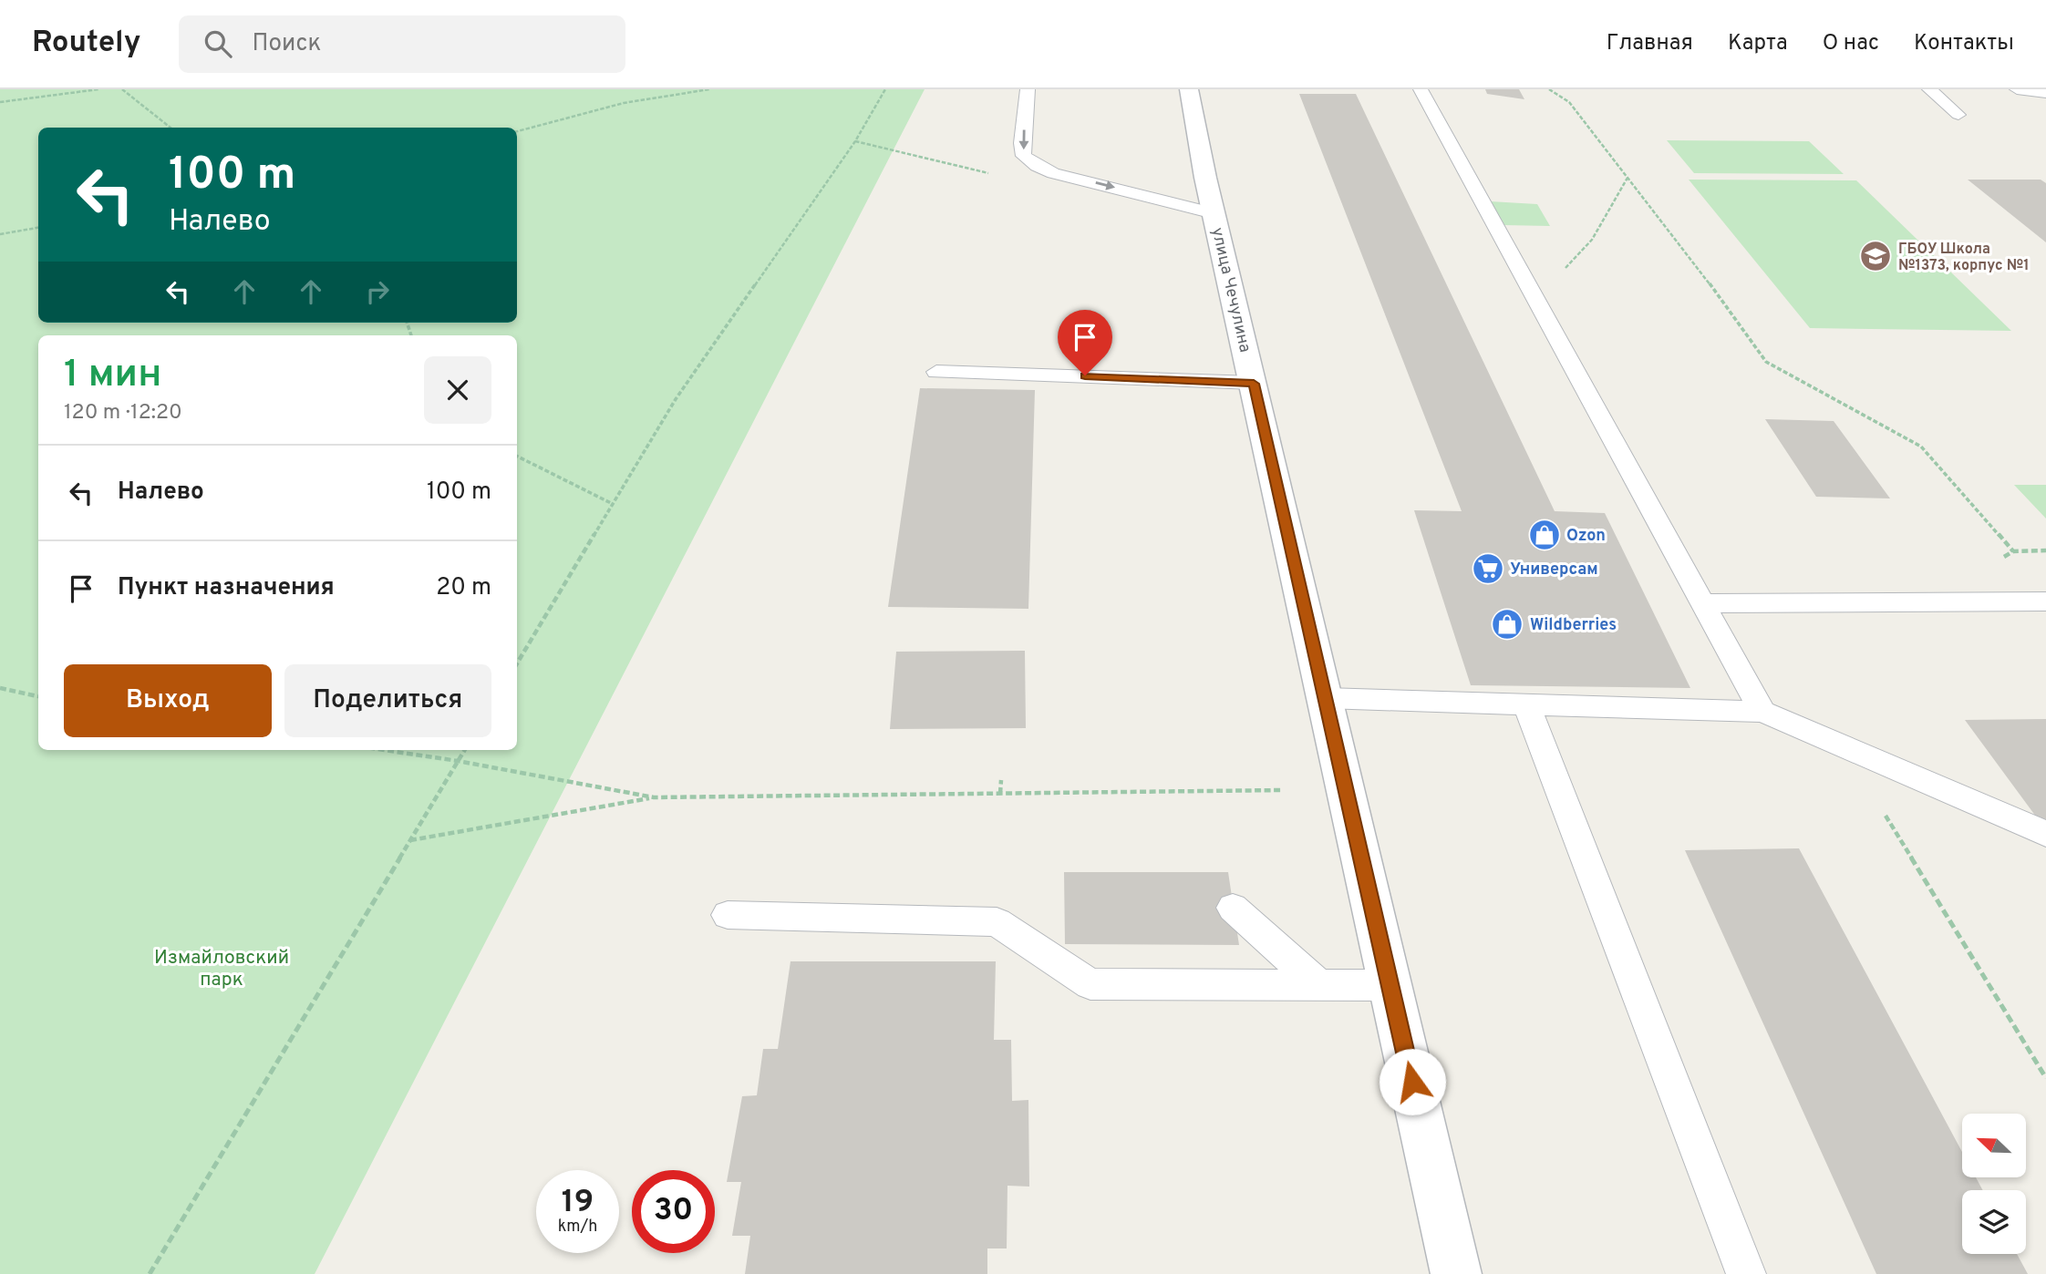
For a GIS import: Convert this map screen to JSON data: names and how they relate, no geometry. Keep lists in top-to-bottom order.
{
  "streets": {
    "street": ["улица Чечулина"]
  },
  "parks": ["Измайловский парк"],
  "places": {
    "school or university": ["ГБОУ Школа №1373, корпус №1"],
    "shop": ["Ozon", "Wildberries"],
    "supermarket": ["Универсам"]
  },
  "north": "top left",
  "page": {
    "header": "Routely",
    "search": "Поиск",
    "nav": [
      "Главная",
      "Карта",
      "О нас",
      "Контакты"
    ],
    "turn": ["100 m", "Налево"],
    "heading": ["1 мин", "120 m · 12:20"],
    "list": [
      {
        "name": "Налево",
        "value": "100 m"
      },
      {
        "name": "Пункт назначения",
        "value": "20 m"
      }
    ],
    "buttons": ["Выход", "Поделиться"],
    "speed": "19 km/h",
    "limit": "30"
  }
}
